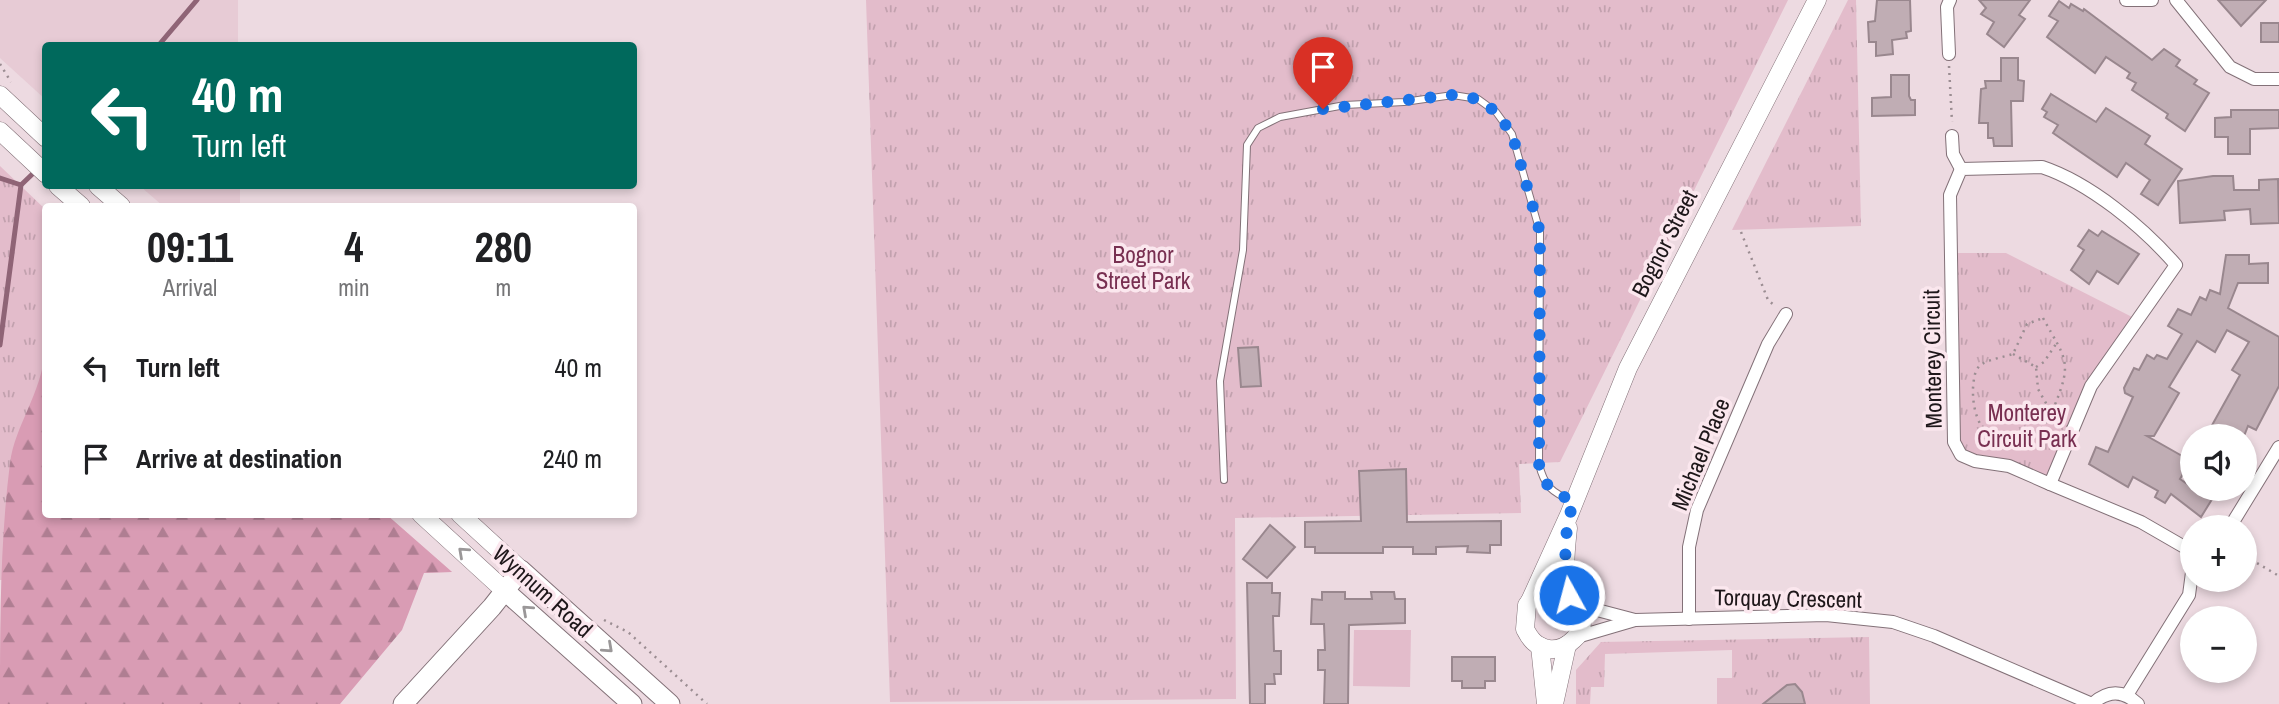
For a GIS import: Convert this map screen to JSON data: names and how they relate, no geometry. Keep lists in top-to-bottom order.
{
  "streets": {
    "main road": ["Wynnum Road"],
    "street": [
      "Bognor Street",
      "Monterey Circuit",
      "Michael Place",
      "Torquay Crescent"
    ]
  },
  "crossings": [
    ["Bognor Street", "Torquay Crescent"],
    ["Michael Place", "Torquay Crescent"]
  ],
  "parks": ["Bognor Street Park", "Monterey Circuit Park"],
  "page": {
    "turn": ["40 m", "Turn left"],
    "eta": [
      "09:11",
      "Arrival",
      "4",
      "min",
      "280",
      "m"
    ],
    "list": [
      {
        "name": "Turn left",
        "value": "40 m"
      },
      {
        "name": "Arrive at destination",
        "value": "240 m"
      }
    ],
    "map_buttons": ["+", "−"]
  }
}
